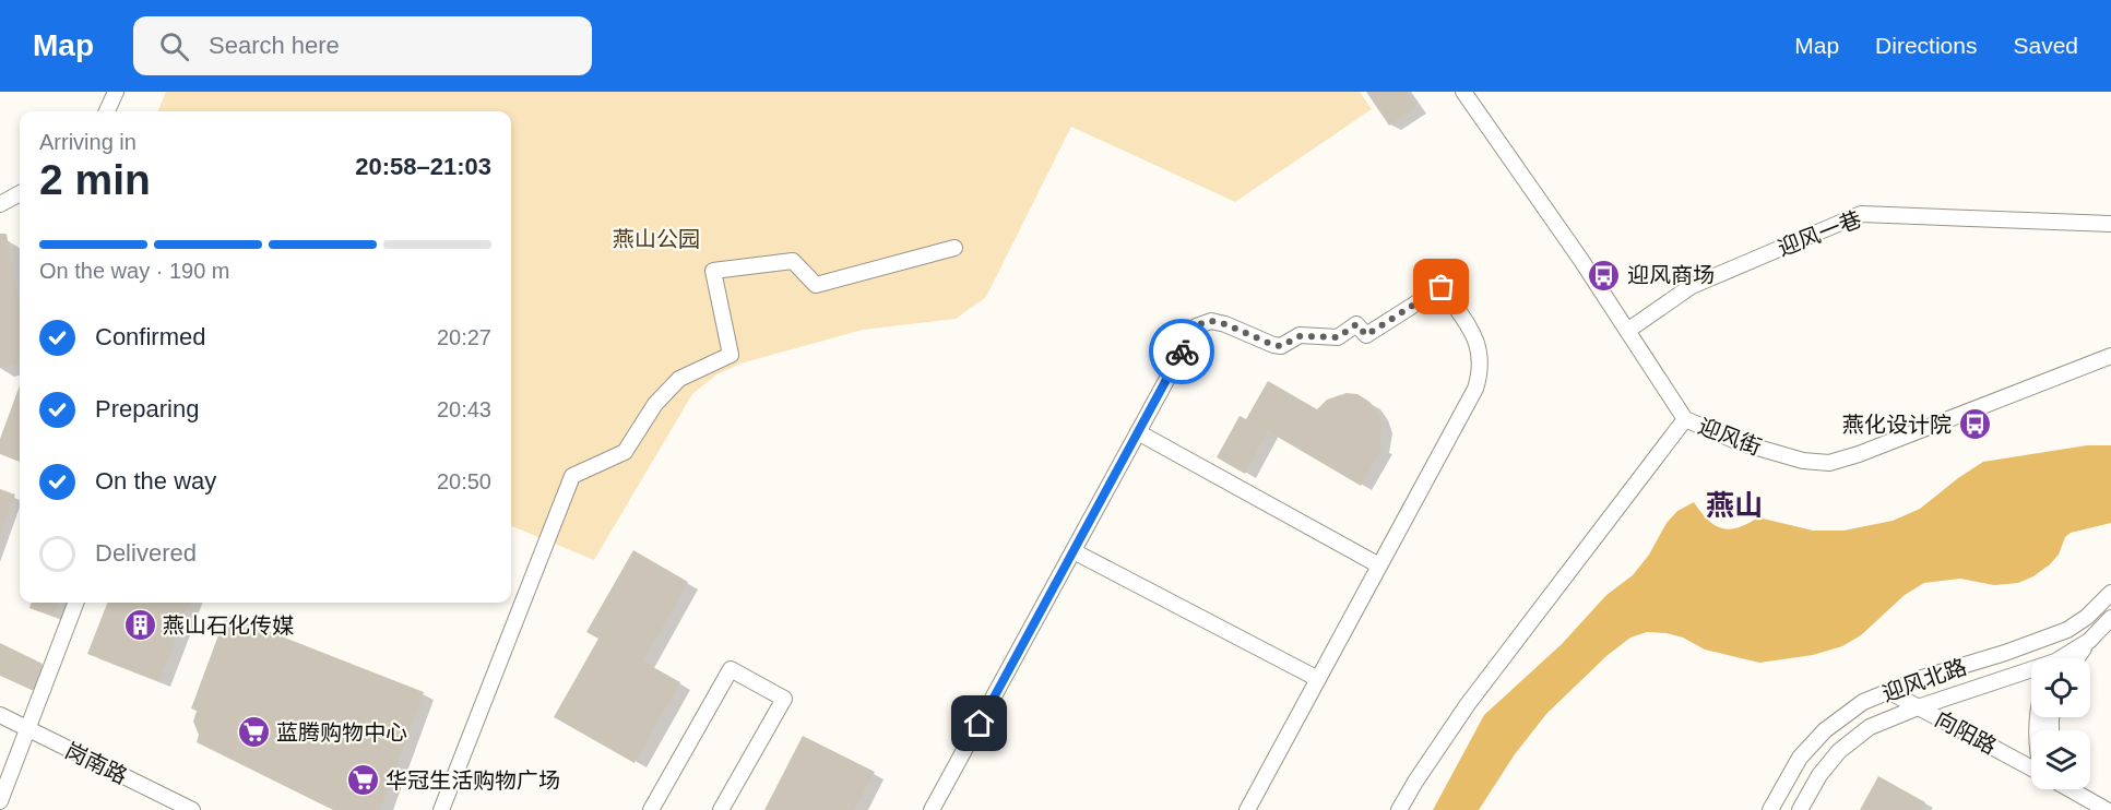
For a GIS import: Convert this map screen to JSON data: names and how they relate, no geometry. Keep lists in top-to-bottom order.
{
  "streets": {
    "street": [
      "迎风一巷",
      "迎风街",
      "迎风北路",
      "向阳路",
      "岗南路"
    ]
  },
  "crossings": [
    ["迎风一巷", "迎风街"],
    ["迎风北路", "向阳路"]
  ],
  "districts": ["燕山"],
  "parks": ["燕山公园"],
  "places": {
    "bus stop": ["迎风商场", "燕化设计院"],
    "building": ["燕山石化传媒"],
    "supermarket": ["蓝腾购物中心", "华冠生活购物广场"]
  },
  "page": {
    "header": "Map",
    "search": "Search here",
    "nav": ["Map", "Directions", "Saved"],
    "heading": ["2 min", "Arriving in", "20:58–21:03"],
    "bar": "On the way · 190 m",
    "list": [
      ["Confirmed", "20:27"],
      ["Preparing", "20:43"],
      ["On the way", "20:50"],
      "Delivered"
    ]
  }
}
